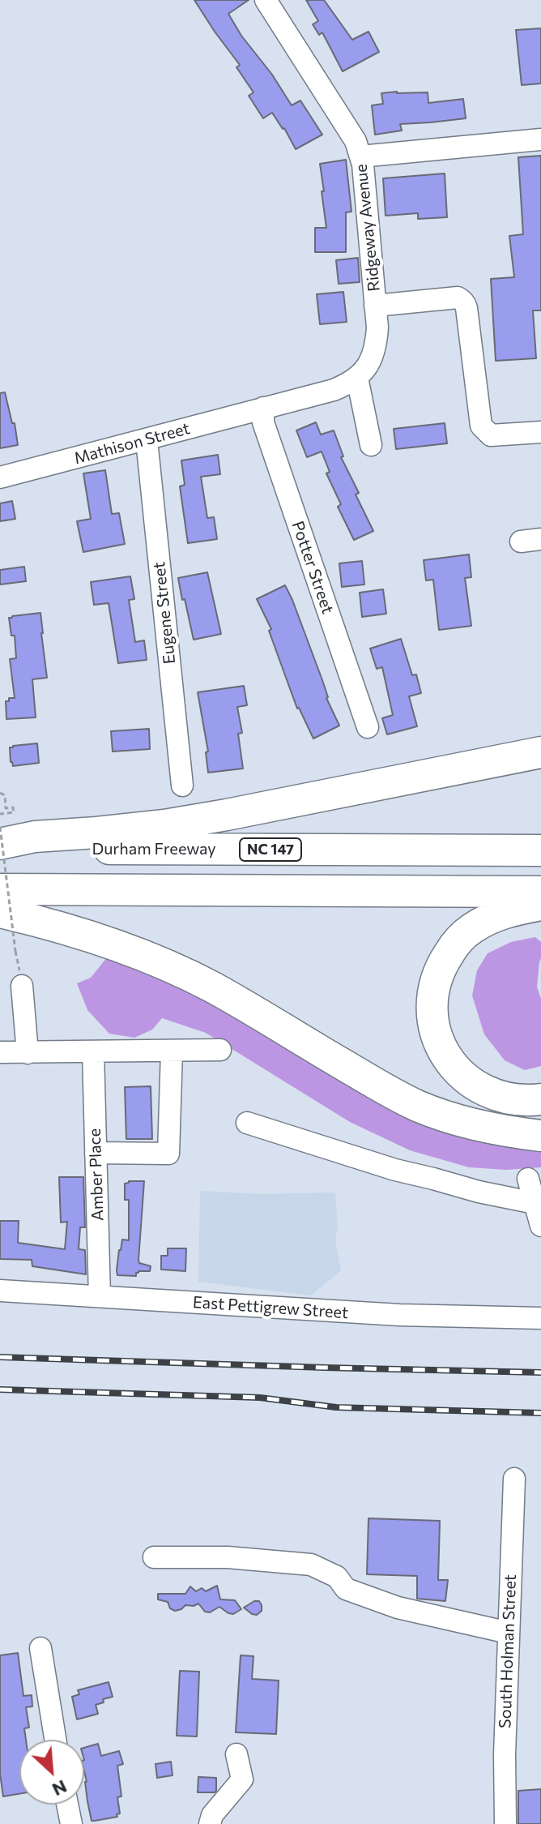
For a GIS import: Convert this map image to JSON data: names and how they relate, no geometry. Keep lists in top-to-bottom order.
{
  "streets": {
    "highway": ["Durham Freeway", "NC 147"],
    "street": [
      "Ridgeway Avenue",
      "Mathison Street",
      "Potter Street",
      "Eugene Street",
      "Amber Place",
      "East Pettigrew Street",
      "South Holman Street"
    ]
  },
  "crossings": [
    ["Mathison Street", "Potter Street"],
    ["Mathison Street", "Eugene Street"],
    ["Amber Place", "East Pettigrew Street"]
  ],
  "north": "bottom right"
}
